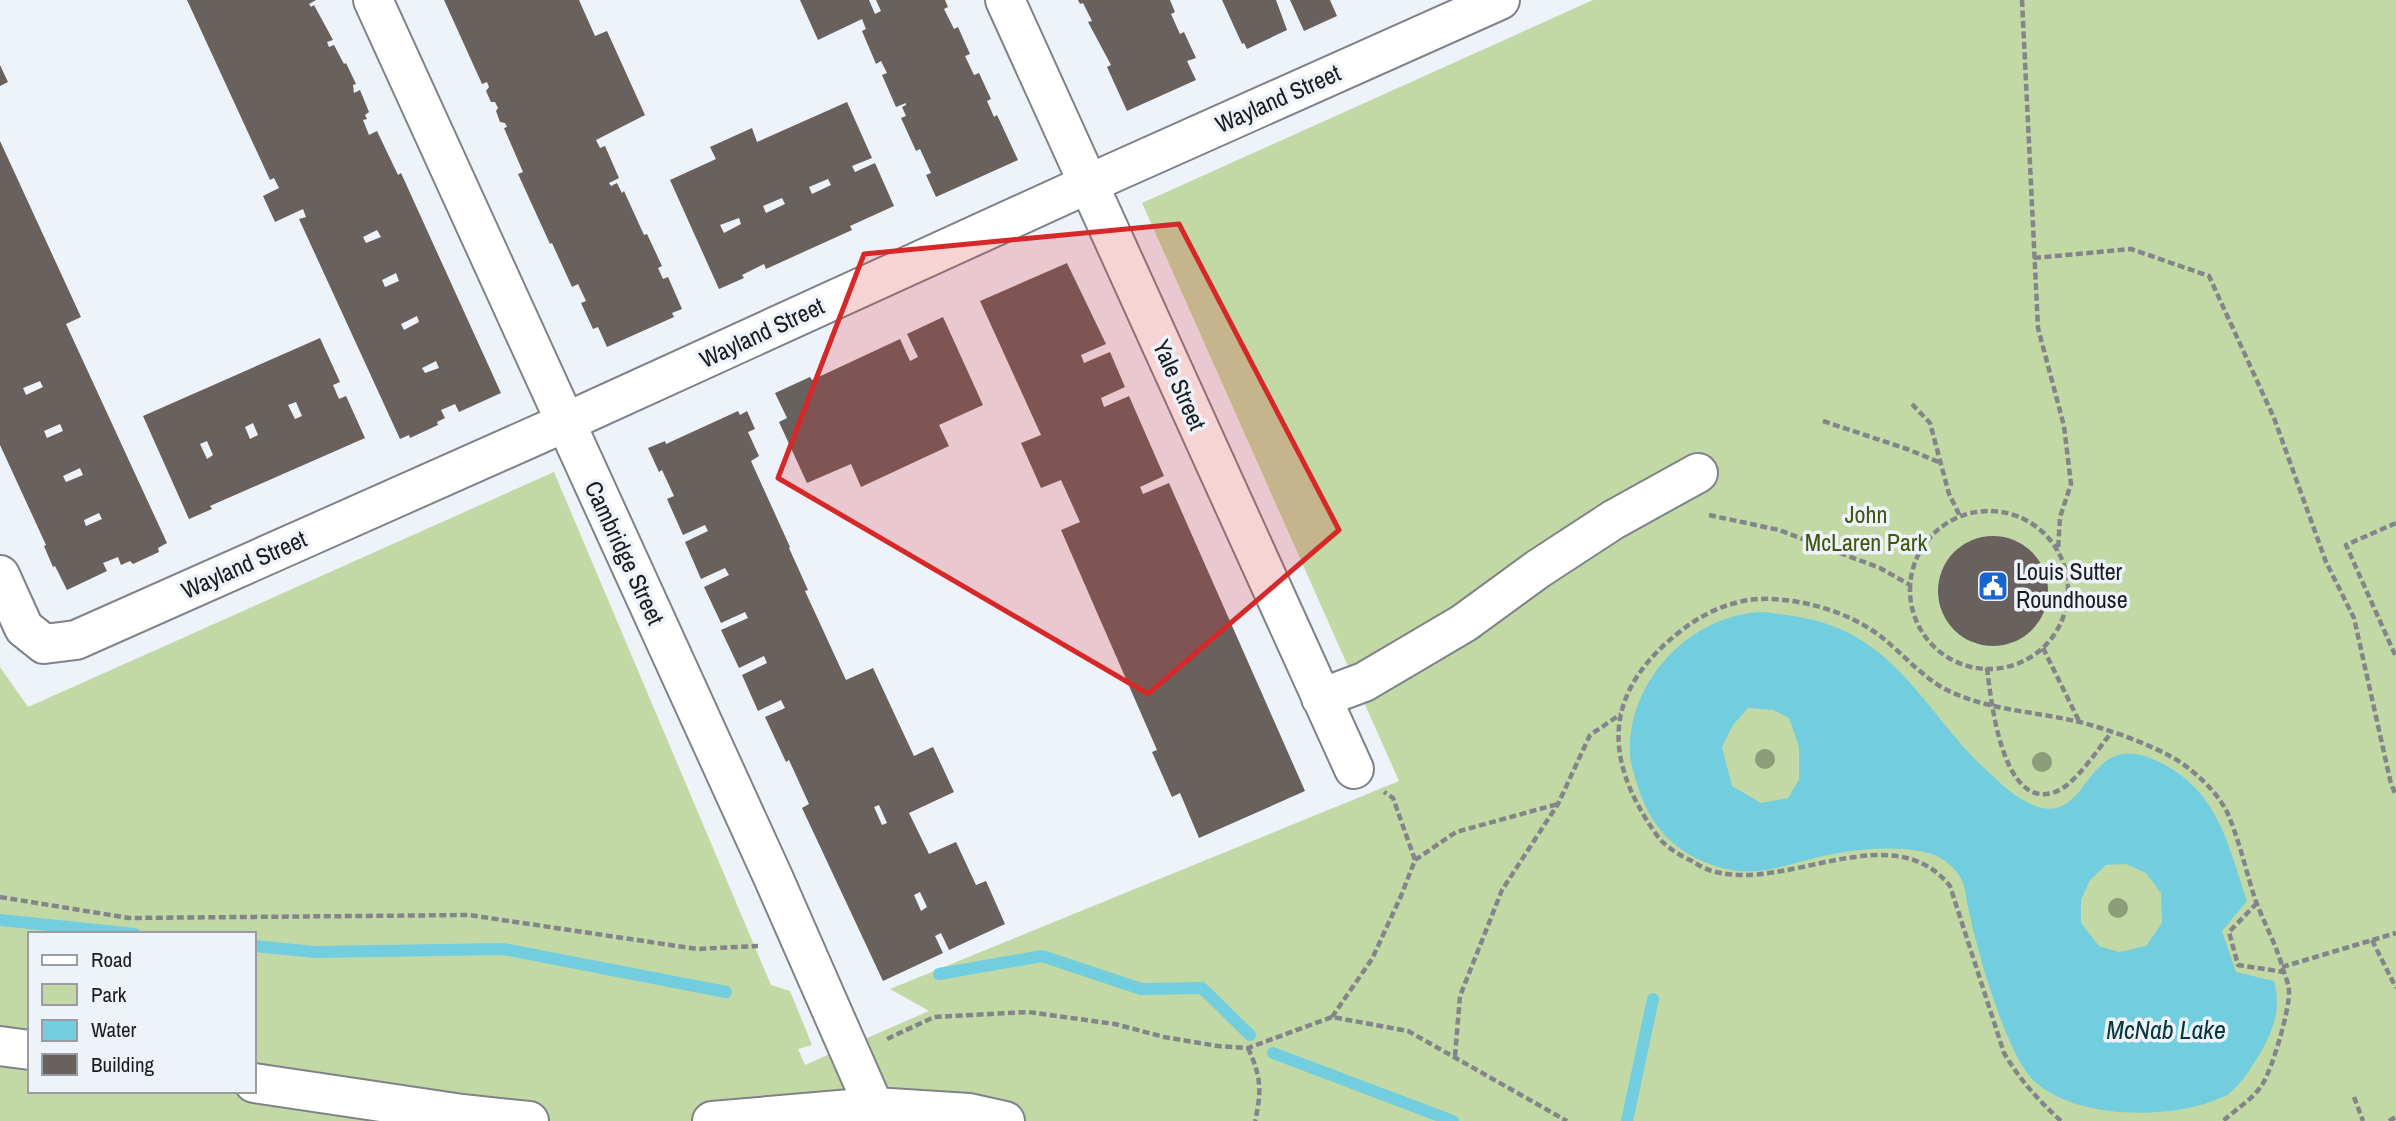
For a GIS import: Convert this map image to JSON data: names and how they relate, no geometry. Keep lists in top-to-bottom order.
{
  "streets": {
    "street": ["Wayland Street", "Yale Street", "Cambridge Street"]
  },
  "crossings": [
    ["Wayland Street", "Yale Street"],
    ["Wayland Street", "Cambridge Street"]
  ],
  "water": ["McNab Lake"],
  "parks": ["John McLaren Park"],
  "places": {
    "public building": ["Louis Sutter Roundhouse"]
  },
  "legend": [
    "Road",
    "Park",
    "Water",
    "Building"
  ]
}
